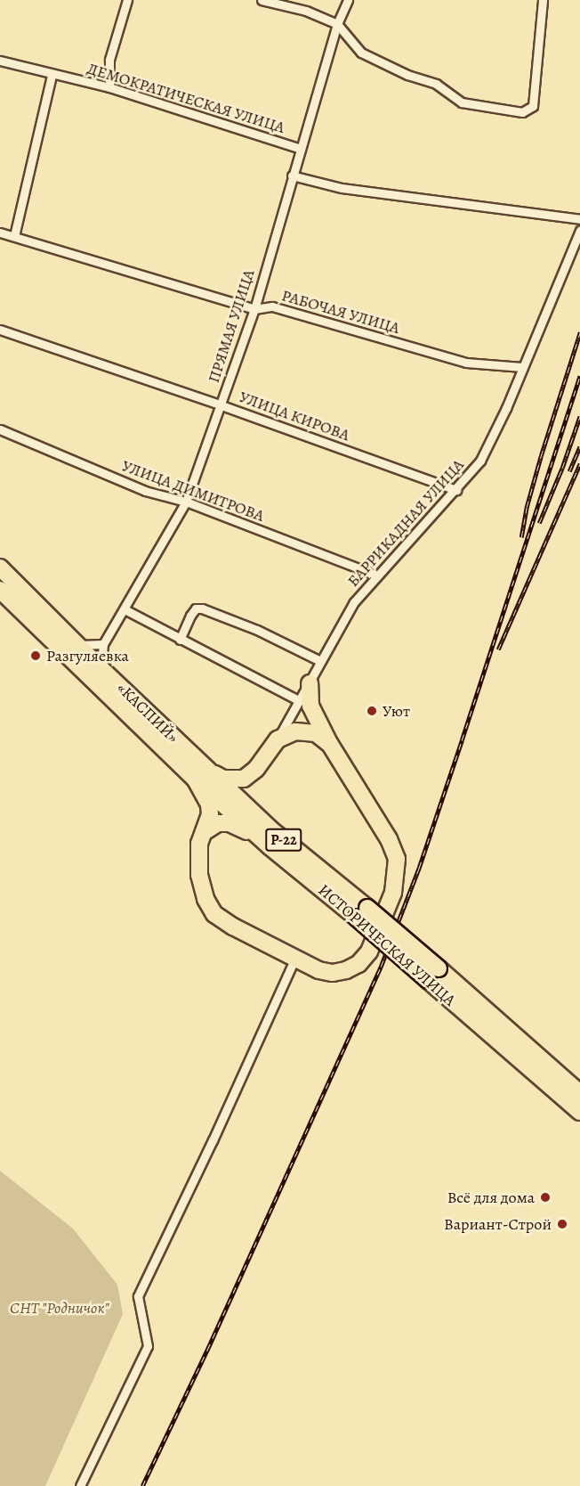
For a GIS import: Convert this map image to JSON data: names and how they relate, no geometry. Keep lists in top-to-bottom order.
{
  "streets": {
    "highway": ["«КАСПИЙ»", "Р-22", "ИСТОРИЧЕСКАЯ УЛИЦА"],
    "street": [
      "ДЕМОКРАТИЧЕСКАЯ УЛИЦА",
      "РАБОЧАЯ УЛИЦА",
      "ПРЯМАЯ УЛИЦА",
      "УЛИЦА КИРОВА",
      "УЛИЦА ДИМИТРОВА",
      "БАРРИКАДНАЯ УЛИЦА"
    ]
  },
  "crossings": [
    ["ДЕМОКРАТИЧЕСКАЯ УЛИЦА", "ПРЯМАЯ УЛИЦА"],
    ["РАБОЧАЯ УЛИЦА", "ПРЯМАЯ УЛИЦА"],
    ["РАБОЧАЯ УЛИЦА", "БАРРИКАДНАЯ УЛИЦА"],
    ["ПРЯМАЯ УЛИЦА", "УЛИЦА КИРОВА"],
    ["ПРЯМАЯ УЛИЦА", "УЛИЦА ДИМИТРОВА"],
    ["УЛИЦА КИРОВА", "БАРРИКАДНАЯ УЛИЦА"],
    ["УЛИЦА ДИМИТРОВА", "БАРРИКАДНАЯ УЛИЦА"],
    ["«КАСПИЙ»", "ИСТОРИЧЕСКАЯ УЛИЦА"]
  ],
  "parks": ["СНТ \"Родничок\""],
  "places": [
    "Разгуляевка",
    "Уют",
    "Всё для дома",
    "Вариант-Строй"
  ]
}
